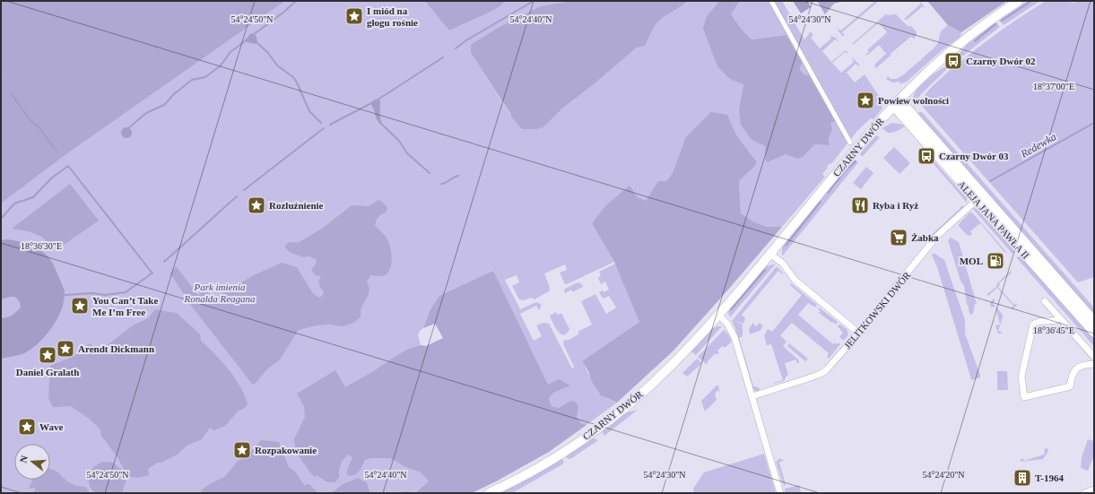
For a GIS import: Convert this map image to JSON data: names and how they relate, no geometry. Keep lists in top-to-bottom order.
{
  "streets": {
    "main road": ["CZARNY DWÓR", "ALEJA JANA PAWŁA II"],
    "street": ["JELITKOWSKI DWÓR"]
  },
  "crossings": [
    ["CZARNY DWÓR", "ALEJA JANA PAWŁA II"],
    ["ALEJA JANA PAWŁA II", "JELITKOWSKI DWÓR"]
  ],
  "water": ["Redewka"],
  "parks": ["Park imienia Ronalda Reagana"],
  "places": {
    "place": [
      "I miód na głogu rośnie",
      "Powiew wolności",
      "Rozluźnienie",
      "You Can’t Take Me I’m Free",
      "Arendt Dickmann",
      "Daniel Gralath",
      "Wave",
      "Rozpakowanie"
    ],
    "bus stop": ["Czarny Dwór 02", "Czarny Dwór 03"],
    "restaurant": ["Ryba i Ryż"],
    "supermarket": ["Żabka"],
    "fuel station": ["MOL"],
    "building": ["T-1964"]
  },
  "north": "left",
  "coordinates": [
    "54°24'50\"N",
    "54°24'40\"N",
    "54°24'30\"N",
    "18°37'00\"E",
    "18°36'30\"E",
    "18°36'45\"E",
    "54°24'20\"N"
  ]
}
